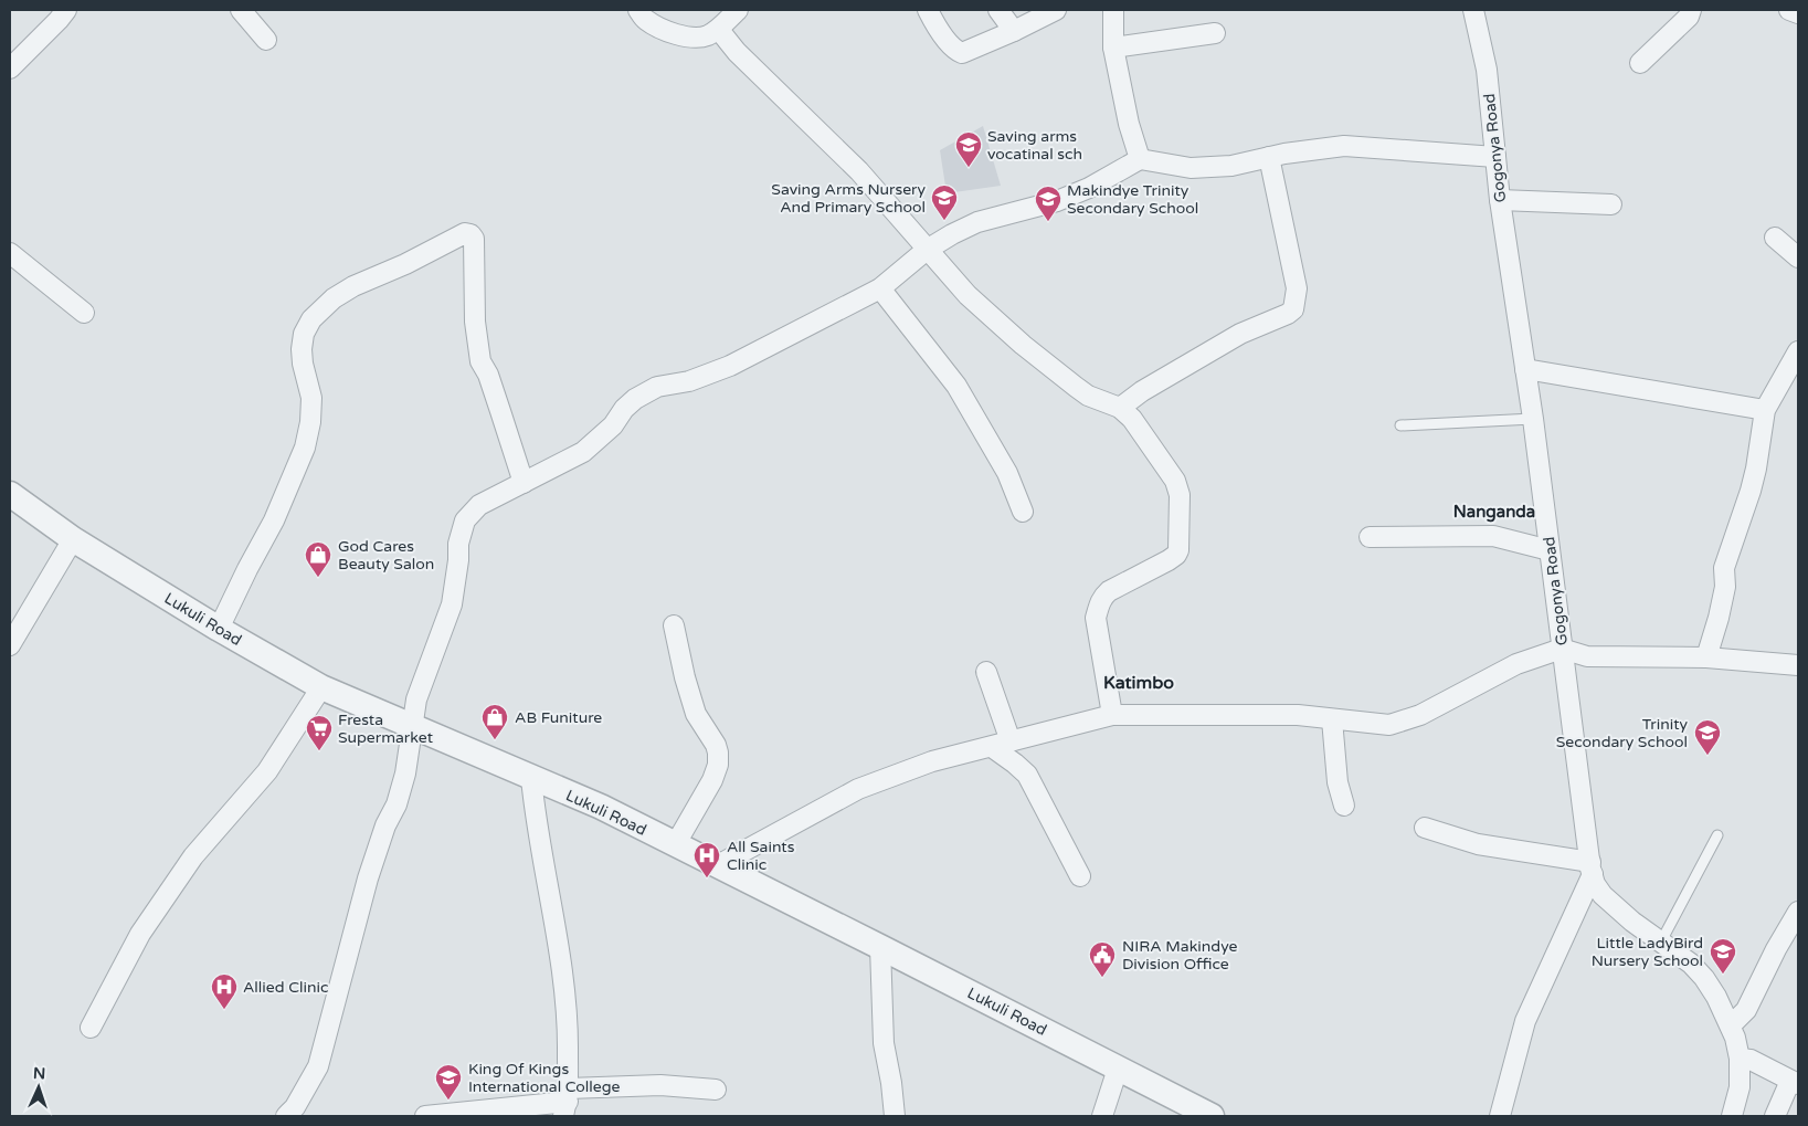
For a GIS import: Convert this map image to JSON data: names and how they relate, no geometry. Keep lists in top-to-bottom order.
{
  "streets": {
    "street": ["Gogonya Road", "Lukuli Road"]
  },
  "districts": ["Nanganda", "Katimbo"],
  "places": {
    "school or university": [
      "Saving arms vocatinal sch",
      "Saving Arms Nursery And Primary School",
      "Makindye Trinity Secondary School",
      "Trinity Secondary School",
      "Little LadyBird Nursery School",
      "King Of Kings International College"
    ],
    "shop": ["God Cares Beauty Salon", "AB Funiture"],
    "supermarket": ["Fresta Supermarket"],
    "hospital": ["All Saints Clinic", "Allied Clinic"],
    "public building": ["NIRA Makindye Division Office"]
  },
  "north": "top"
}
